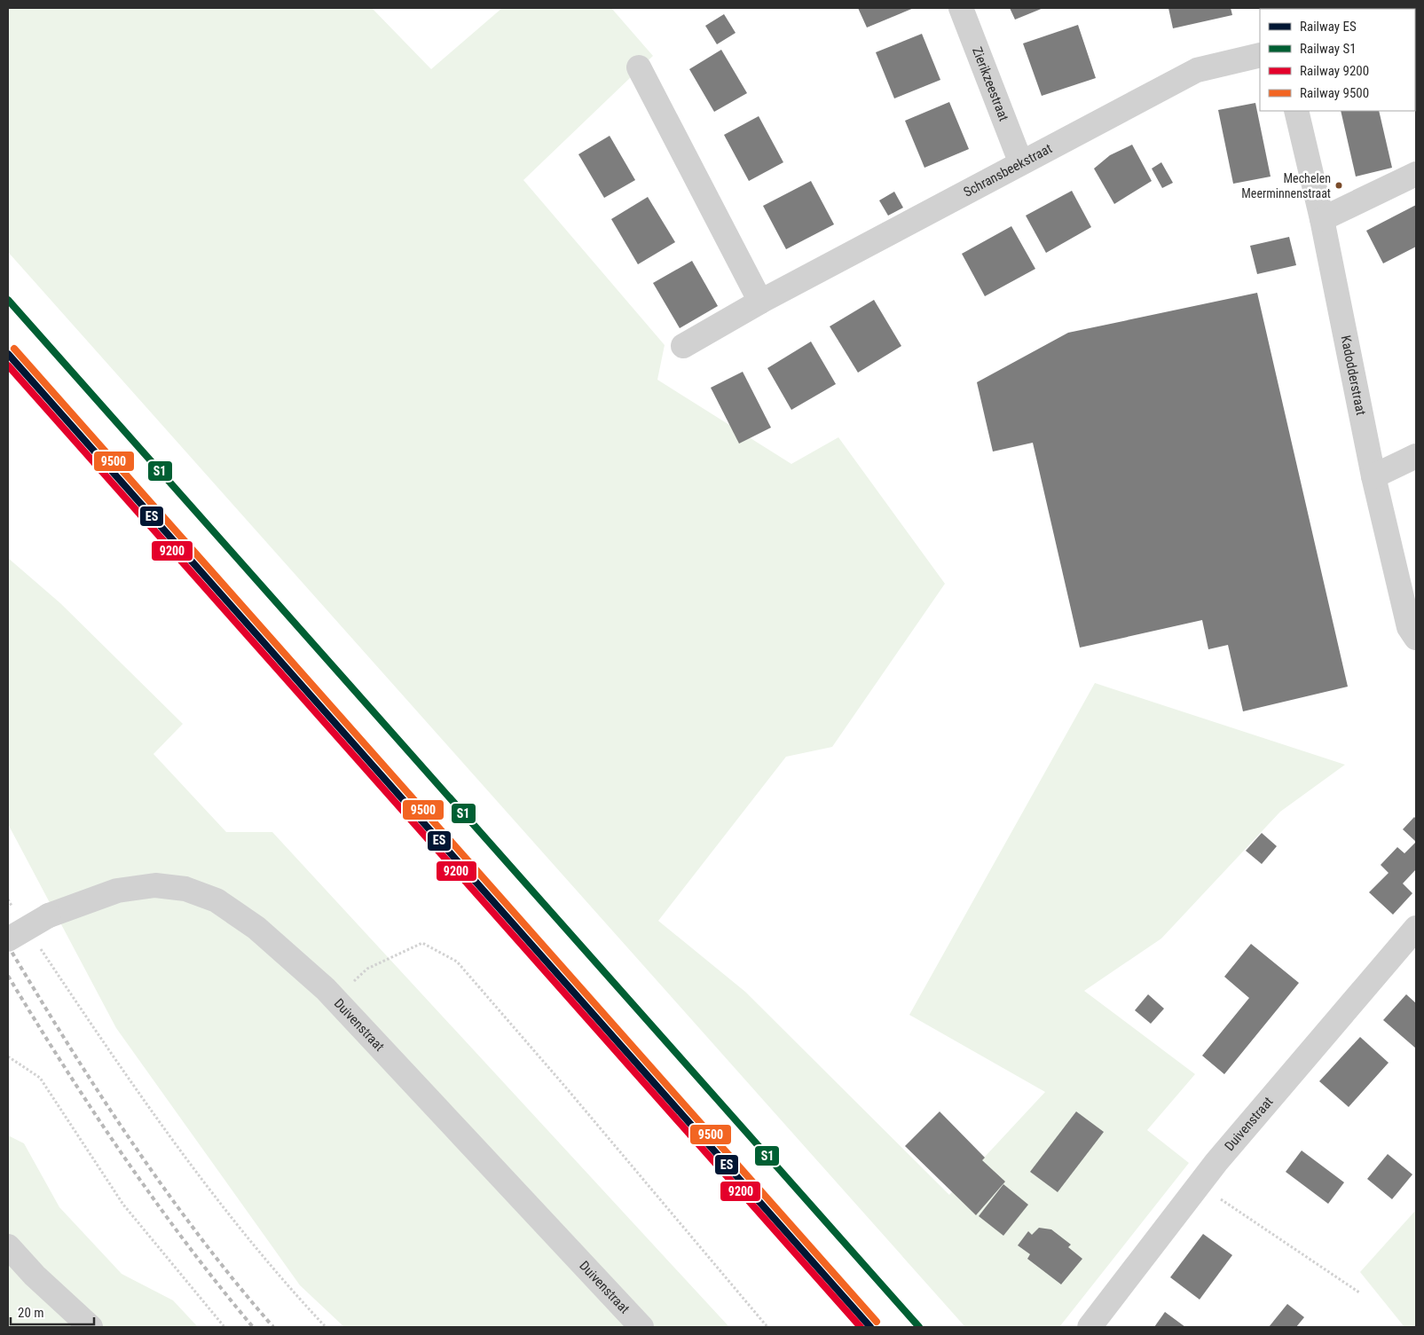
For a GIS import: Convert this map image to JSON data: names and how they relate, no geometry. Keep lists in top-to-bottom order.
{
  "streets": {
    "street": [
      "Zierikzeestraat",
      "Schransbeekstraat",
      "Kadodderstraat",
      "Duivenstraat"
    ]
  },
  "crossings": [
    ["Zierikzeestraat", "Schransbeekstraat"]
  ],
  "places": ["Mechelen Meerminnenstraat"],
  "lines": [
    "rail line S1",
    "rail line 9500",
    "rail line ES",
    "rail line 9200"
  ],
  "legend": [
    "Railway ES",
    "Railway S1",
    "Railway 9200",
    "Railway 9500"
  ],
  "scale_bar": "20 m"
}
